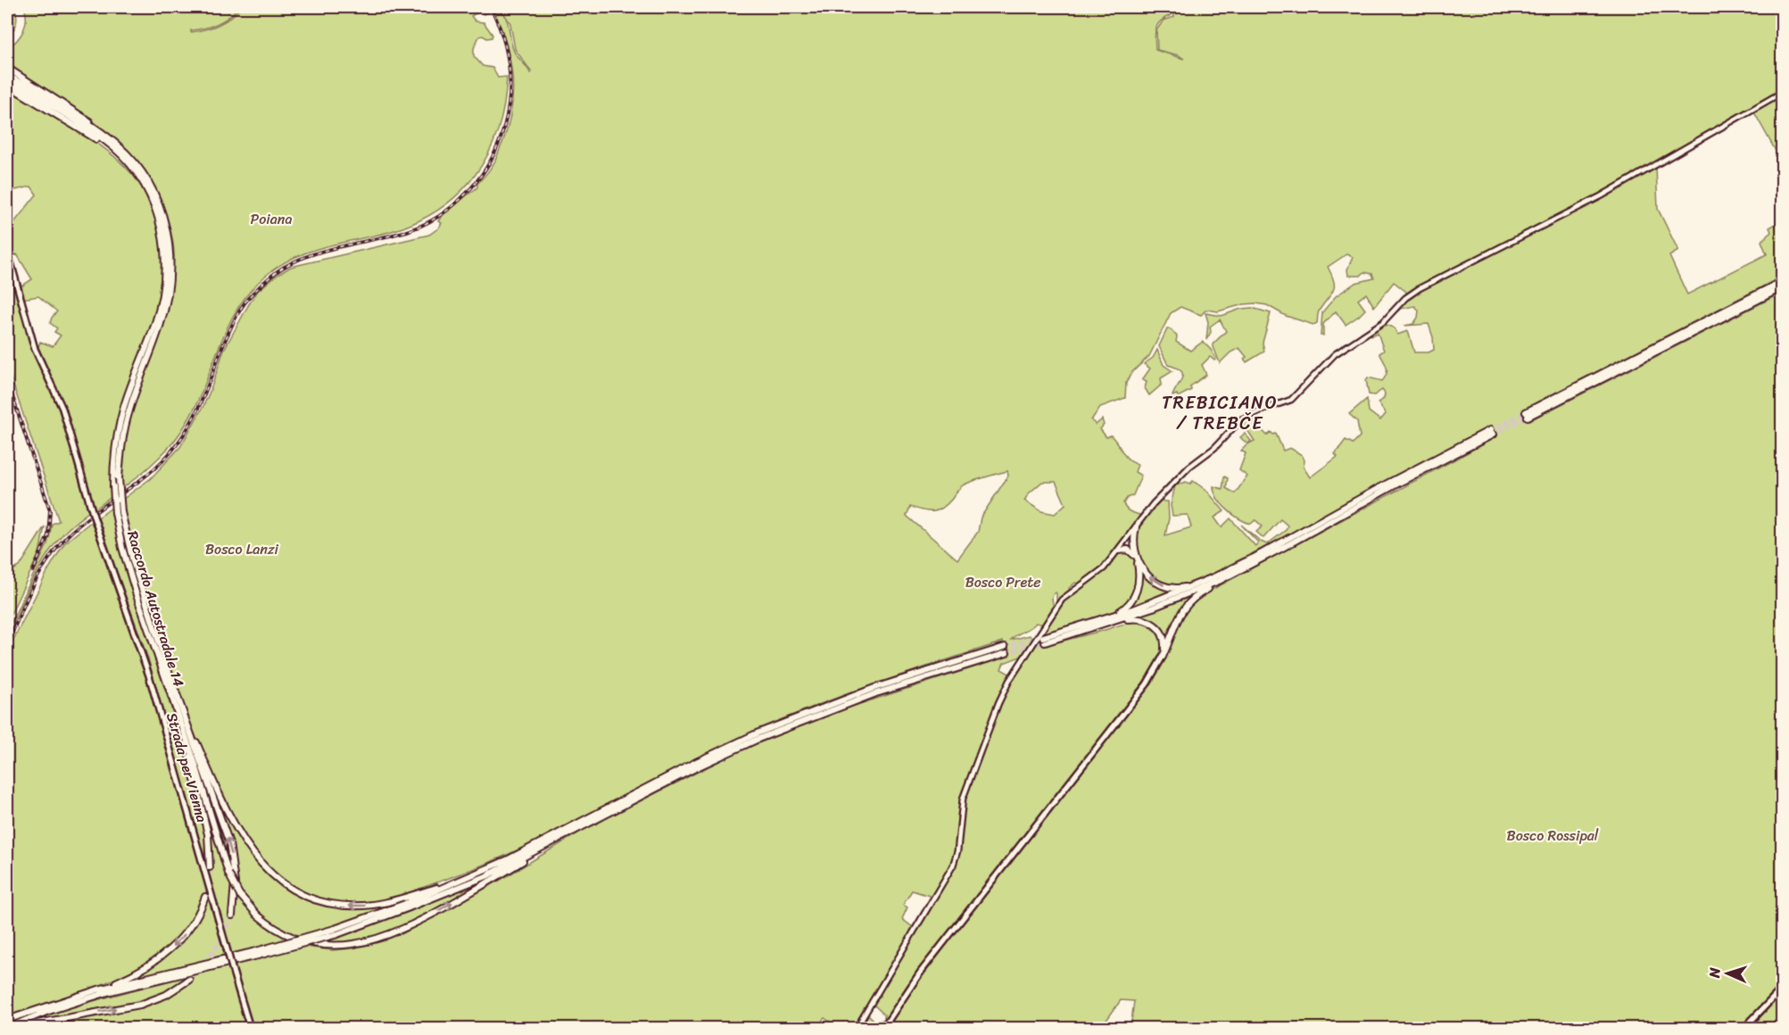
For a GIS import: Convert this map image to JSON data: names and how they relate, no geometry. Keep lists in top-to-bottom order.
{
  "streets": {
    "highway": ["Raccordo Autostradale 14"],
    "main road": ["Strada per Vienna"]
  },
  "districts": ["TREBICIANO / TREBČE"],
  "parks": [
    "Poiana",
    "Bosco Lanzi",
    "Bosco Prete",
    "Bosco Rossipal"
  ],
  "north": "left"
}
